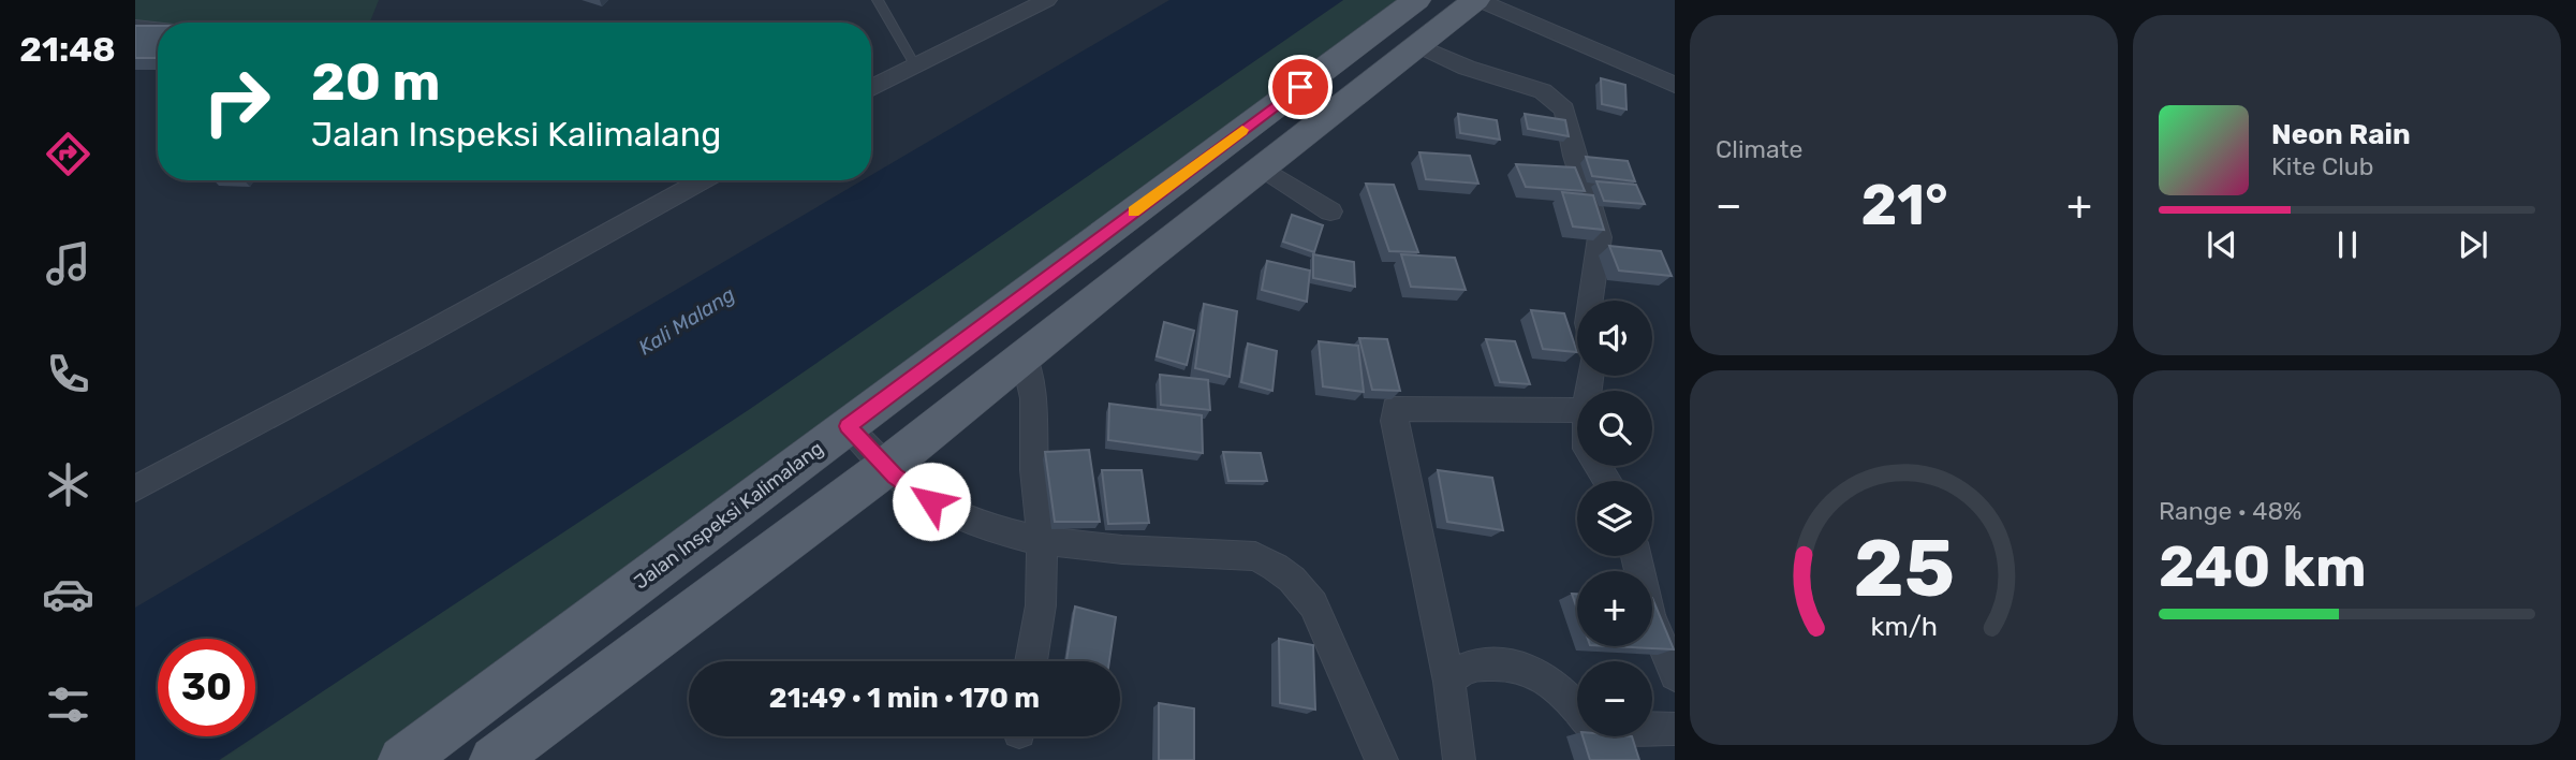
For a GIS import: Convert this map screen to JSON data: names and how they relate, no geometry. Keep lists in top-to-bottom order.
{
  "streets": {
    "main road": ["Jalan Inspeksi Kalimalang"]
  },
  "water": ["Kali Malang"],
  "page": {
    "tabs": "21:48",
    "tile": [
      "Climate",
      ["Range · 48%", "240 km"]
    ],
    "turn": ["20 m", "Jalan Inspeksi Kalimalang"],
    "song": ["Neon Rain", "Kite Club"],
    "heat": ["−", "21°", "+"],
    "map_buttons": ["+", "−"],
    "limit": "30",
    "trip": "21:49 · 1 min · 170 m",
    "gauge": ["25", "km/h"]
  }
}
